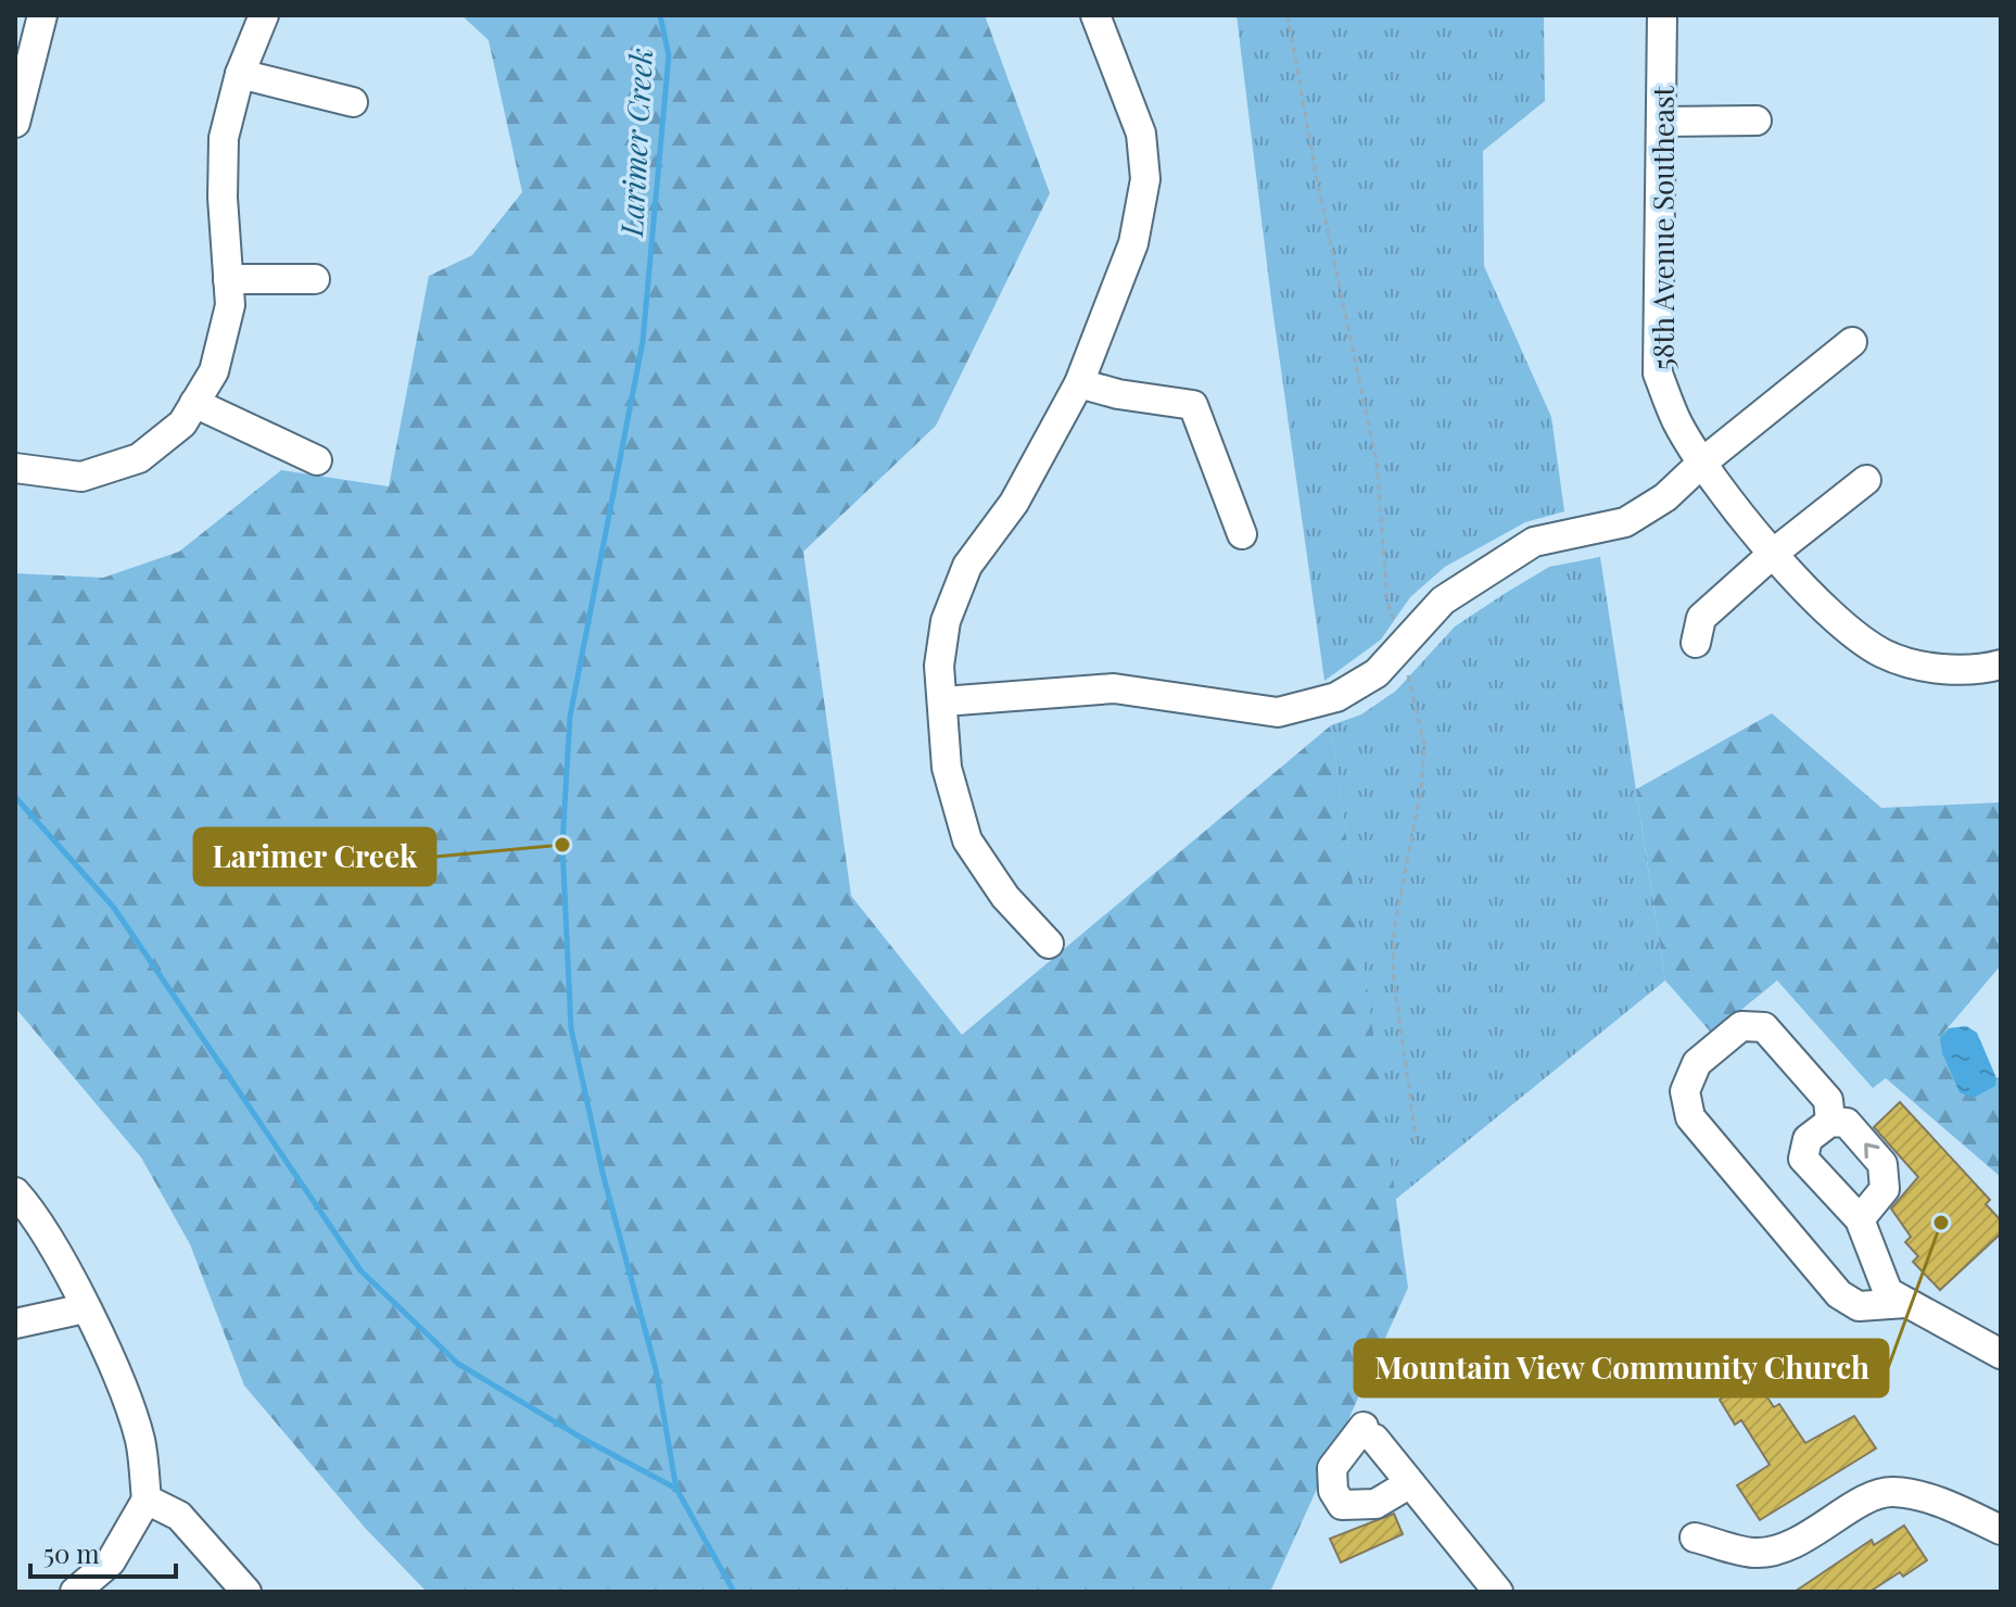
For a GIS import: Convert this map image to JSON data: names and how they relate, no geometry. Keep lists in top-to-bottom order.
{
  "streets": {
    "street": ["58th Avenue Southeast"]
  },
  "water": ["Larimer Creek"],
  "places": ["Larimer Creek", "Mountain View Community Church"],
  "scale_bar": "50 m"
}
